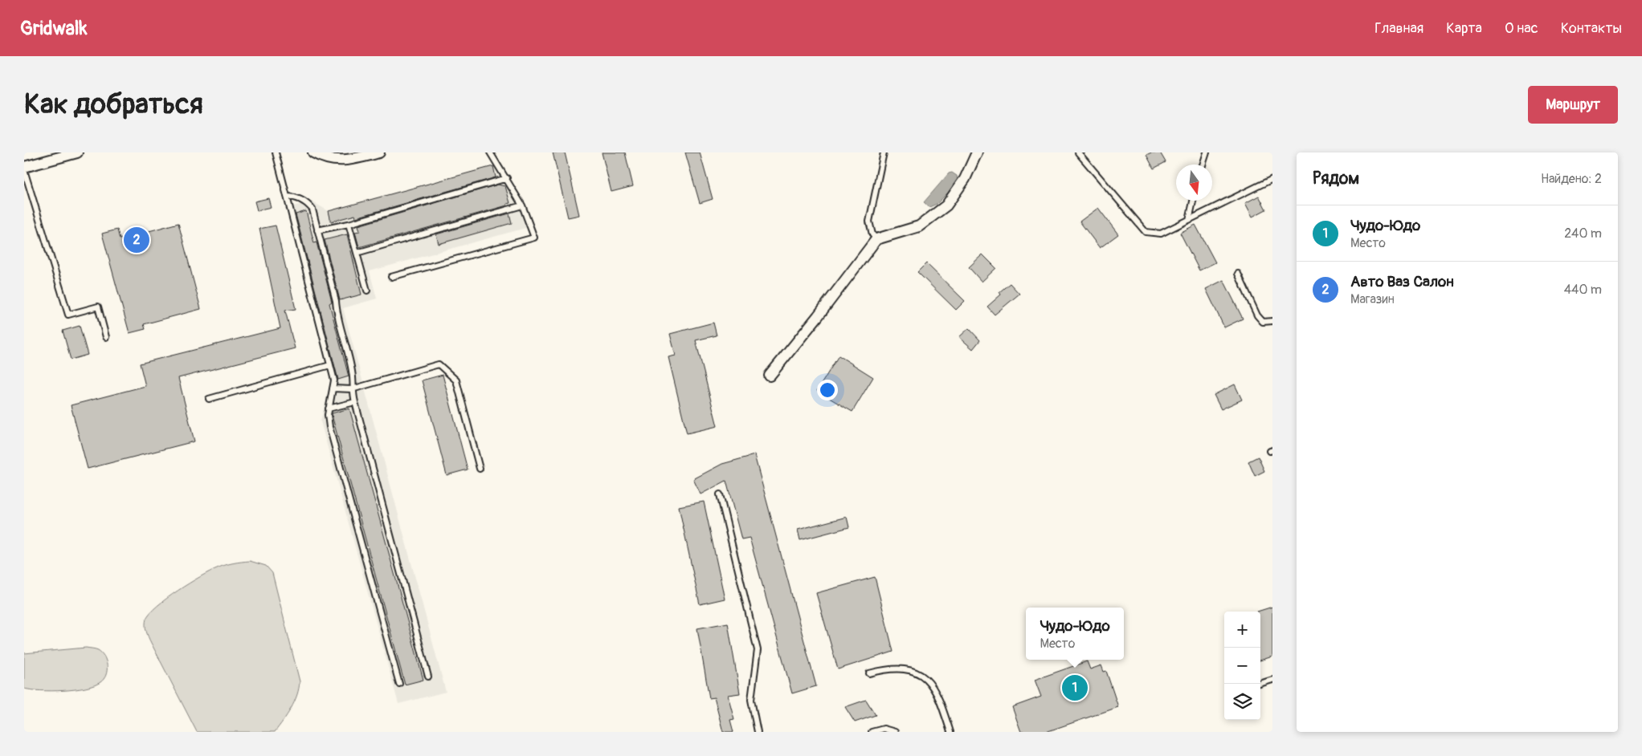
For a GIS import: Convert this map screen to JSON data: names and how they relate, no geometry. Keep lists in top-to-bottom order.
{
  "north": "bottom",
  "page": {
    "header": "Gridwalk",
    "nav": [
      "Главная",
      "Карта",
      "О нас",
      "Контакты"
    ],
    "buttons": "Маршрут",
    "title": "Как добраться",
    "heading": ["Рядом", "Найдено: 2"],
    "list": [
      {
        "mark": "1",
        "name": "Чудо-Юдо",
        "note": "Место",
        "value": "240 m"
      },
      {
        "mark": "2",
        "name": "Авто Ваз Салон",
        "note": "Магазин",
        "value": "440 m"
      }
    ],
    "pins": ["2", "1"],
    "popup": ["Чудо-Юдо", "Место"],
    "map_buttons": ["+", "−"]
  }
}
